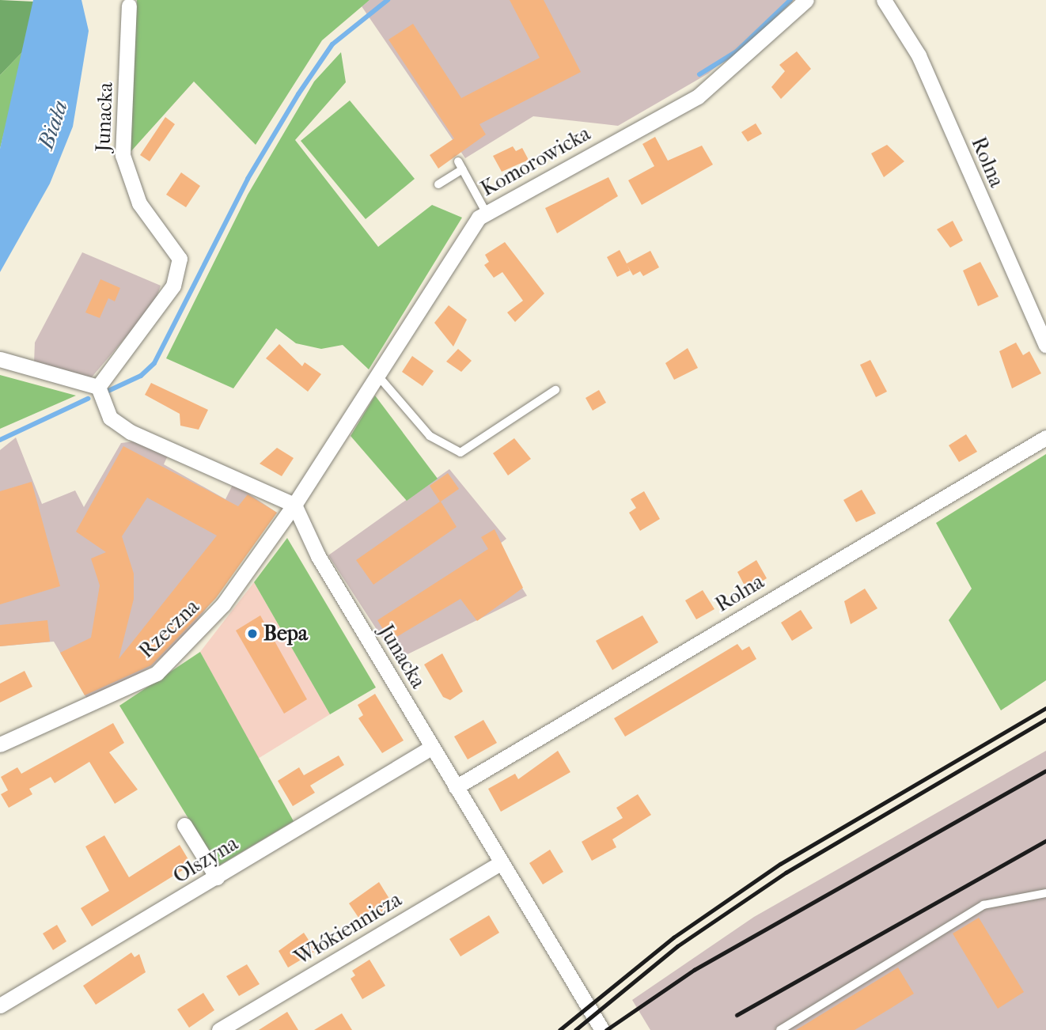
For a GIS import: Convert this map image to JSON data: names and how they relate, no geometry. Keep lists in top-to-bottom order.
{
  "streets": {
    "street": [
      "Junacka",
      "Komorowicka",
      "Rolna",
      "Rzeczna",
      "Olszyna",
      "Włókiennicza"
    ]
  },
  "crossings": [
    ["Junacka", "Komorowicka"],
    ["Junacka", "Rolna"],
    ["Junacka", "Rzeczna"],
    ["Junacka", "Olszyna"],
    ["Junacka", "Włókiennicza"],
    ["Komorowicka", "Rzeczna"]
  ],
  "water": ["Biała"],
  "places": ["Bepa"]
}
